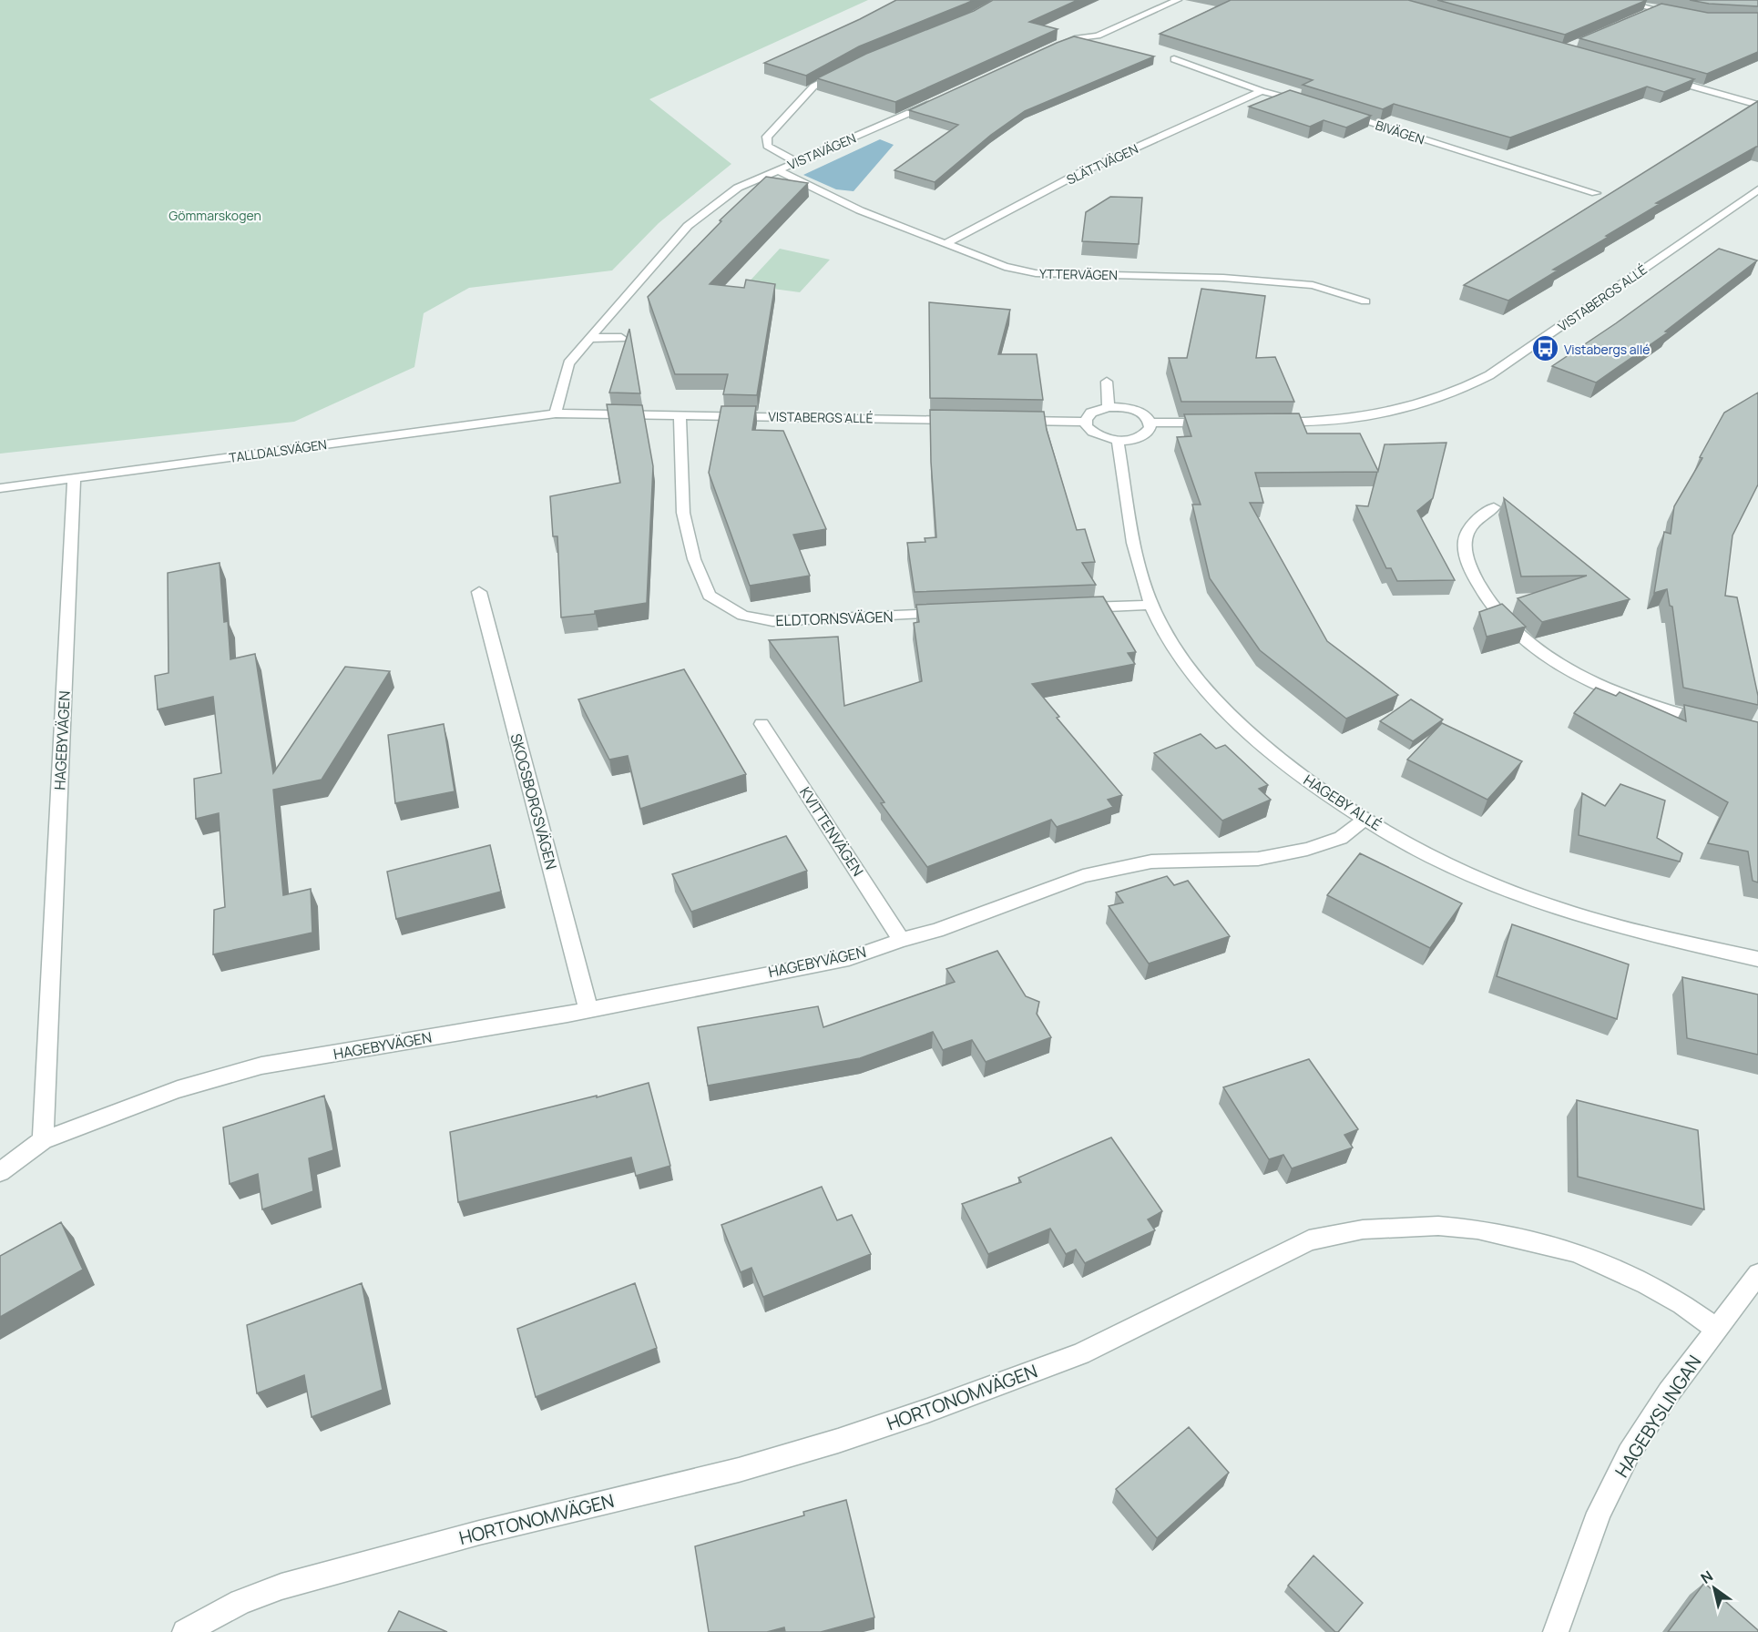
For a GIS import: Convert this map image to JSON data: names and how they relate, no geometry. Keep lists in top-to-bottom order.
{
  "streets": {
    "street": [
      "BIVÄGEN",
      "VISTAVÄGEN",
      "SLÄTTVÄGEN",
      "YTTERVÄGEN",
      "VISTABERGS ALLÉ",
      "TALLDALSVÄGEN",
      "ELDTORNSVÄGEN",
      "HAGEBYVÄGEN",
      "SKOGSBORGSVÄGEN",
      "HAGEBY ALLÉ",
      "KVITTENVÄGEN",
      "HORTONOMVÄGEN",
      "HAGEBYSLINGAN"
    ]
  },
  "crossings": [
    ["VISTAVÄGEN", "YTTERVÄGEN"],
    ["VISTAVÄGEN", "VISTABERGS ALLÉ"],
    ["VISTAVÄGEN", "TALLDALSVÄGEN"],
    ["SLÄTTVÄGEN", "YTTERVÄGEN"],
    ["VISTABERGS ALLÉ", "TALLDALSVÄGEN"],
    ["VISTABERGS ALLÉ", "ELDTORNSVÄGEN"],
    ["TALLDALSVÄGEN", "HAGEBYVÄGEN"],
    ["HAGEBYVÄGEN", "SKOGSBORGSVÄGEN"],
    ["HAGEBYVÄGEN", "HAGEBY ALLÉ"],
    ["HAGEBYVÄGEN", "KVITTENVÄGEN"],
    ["HORTONOMVÄGEN", "HAGEBYSLINGAN"]
  ],
  "parks": ["Gömmarskogen"],
  "places": {
    "bus stop": ["Vistabergs allé"]
  },
  "north": "top left"
}
